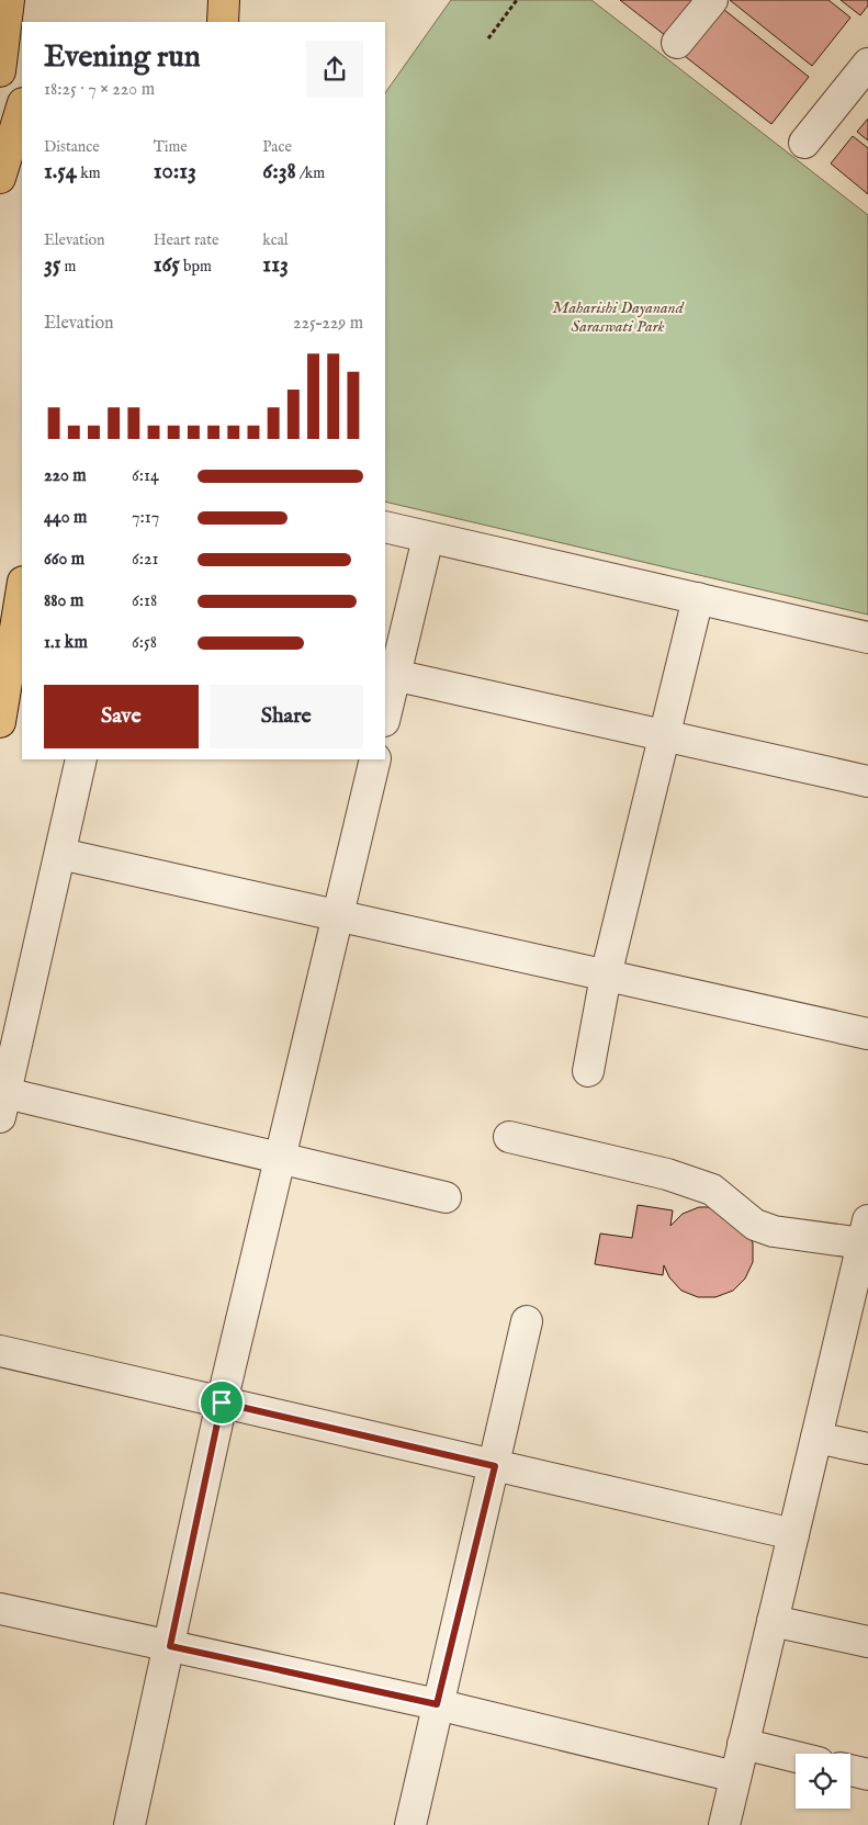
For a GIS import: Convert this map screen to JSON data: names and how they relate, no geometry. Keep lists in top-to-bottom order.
{
  "parks": ["Maharishi Dayanand Saraswati Park"],
  "page": {
    "heading": ["Evening run", "18:25 · 7 × 220 m"],
    "stats": [
      ["Distance", "1.54 km"],
      ["Time", "10:13"],
      ["Pace", "6:38 /km"],
      ["Elevation", "35 m"],
      ["Heart rate", "165 bpm"],
      ["kcal", "113"]
    ],
    "chart": ["Elevation", "225–229 m"],
    "list": [
      {
        "name": "220 m",
        "note": "6:14"
      },
      {
        "name": "440 m",
        "note": "7:17"
      },
      {
        "name": "660 m",
        "note": "6:21"
      },
      {
        "name": "880 m",
        "note": "6:18"
      },
      {
        "name": "1.1 km",
        "note": "6:58"
      }
    ],
    "buttons": ["Save", "Share"]
  }
}
